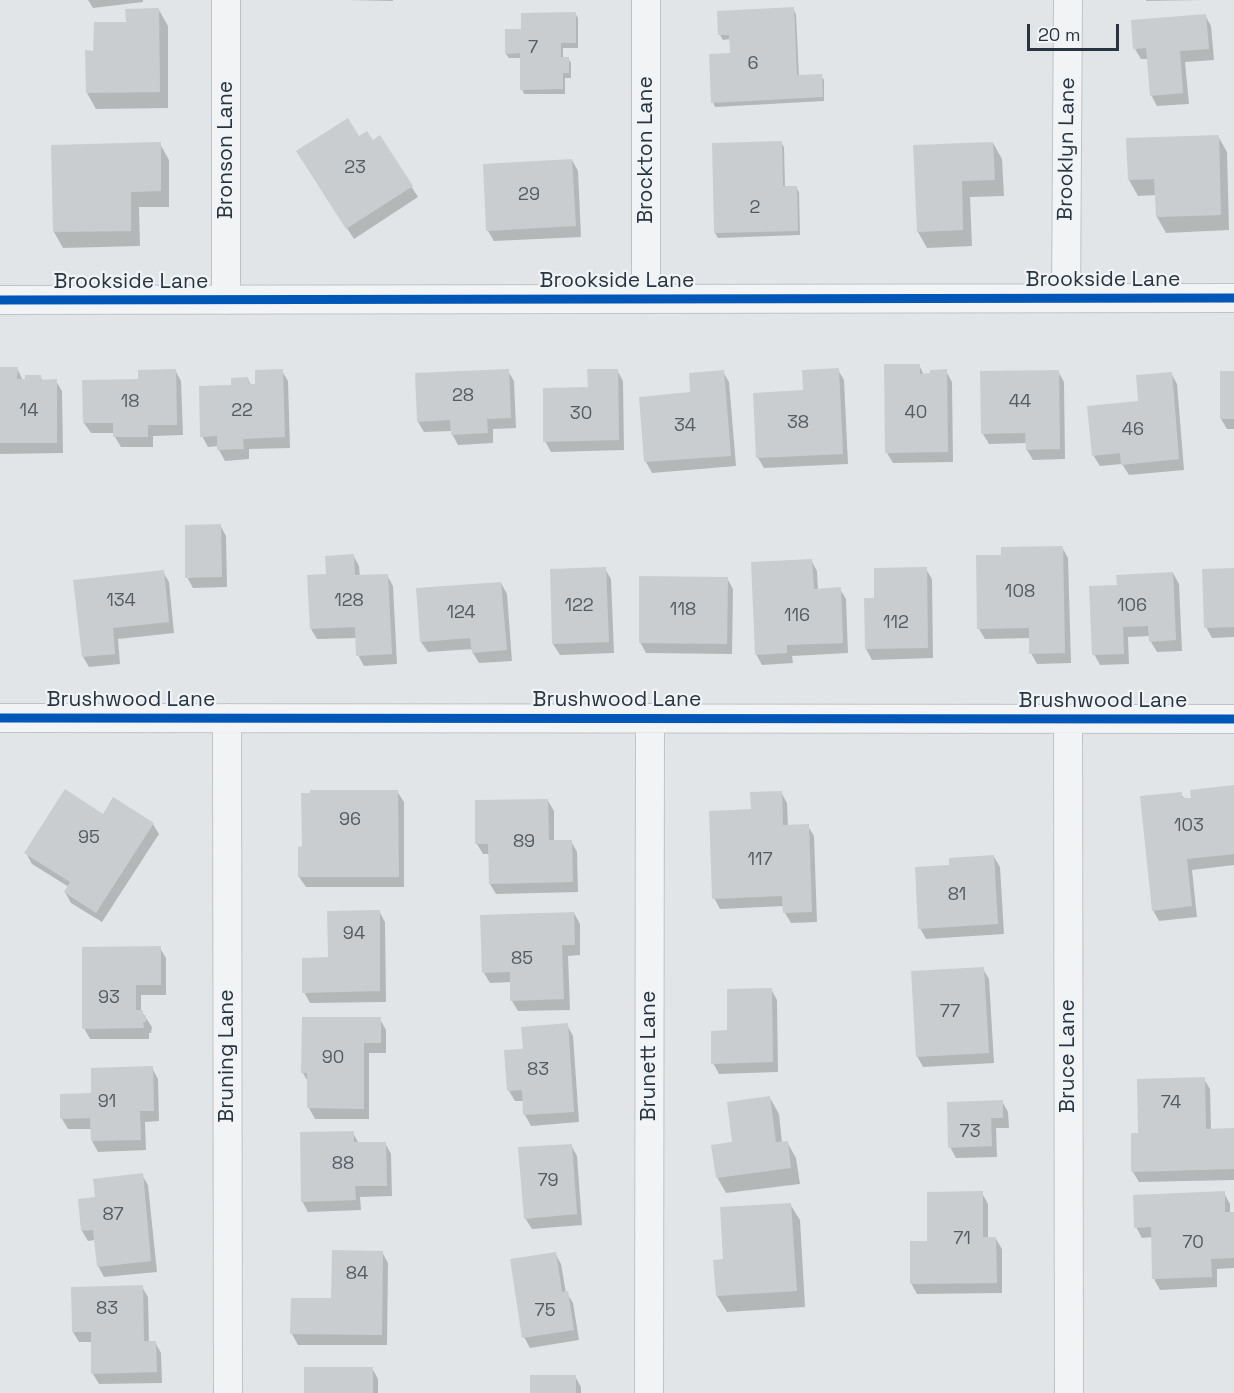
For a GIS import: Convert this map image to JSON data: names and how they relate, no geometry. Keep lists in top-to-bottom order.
{
  "streets": {
    "street": [
      "Brooklyn Lane",
      "Bronson Lane",
      "Brockton Lane",
      "Brookside Lane",
      "Brushwood Lane",
      "Bruning Lane",
      "Brunett Lane",
      "Bruce Lane"
    ]
  },
  "crossings": [
    ["Brooklyn Lane", "Brookside Lane"],
    ["Bronson Lane", "Brookside Lane"],
    ["Brockton Lane", "Brookside Lane"],
    ["Brushwood Lane", "Bruning Lane"],
    ["Brushwood Lane", "Brunett Lane"],
    ["Brushwood Lane", "Bruce Lane"]
  ],
  "house_numbers": [
    "7",
    "6",
    "23",
    "29",
    "2",
    "28",
    "18",
    "44",
    "14",
    "22",
    "40",
    "30",
    "38",
    "34",
    "46",
    "108",
    "134",
    "128",
    "122",
    "106",
    "118",
    "124",
    "116",
    "112",
    "96",
    "103",
    "95",
    "89",
    "117",
    "81",
    "94",
    "85",
    "93",
    "77",
    "90",
    "83",
    "91",
    "74",
    "73",
    "88",
    "79",
    "87",
    "71",
    "70",
    "84",
    "83",
    "75"
  ],
  "scale_bar": "20 m"
}
